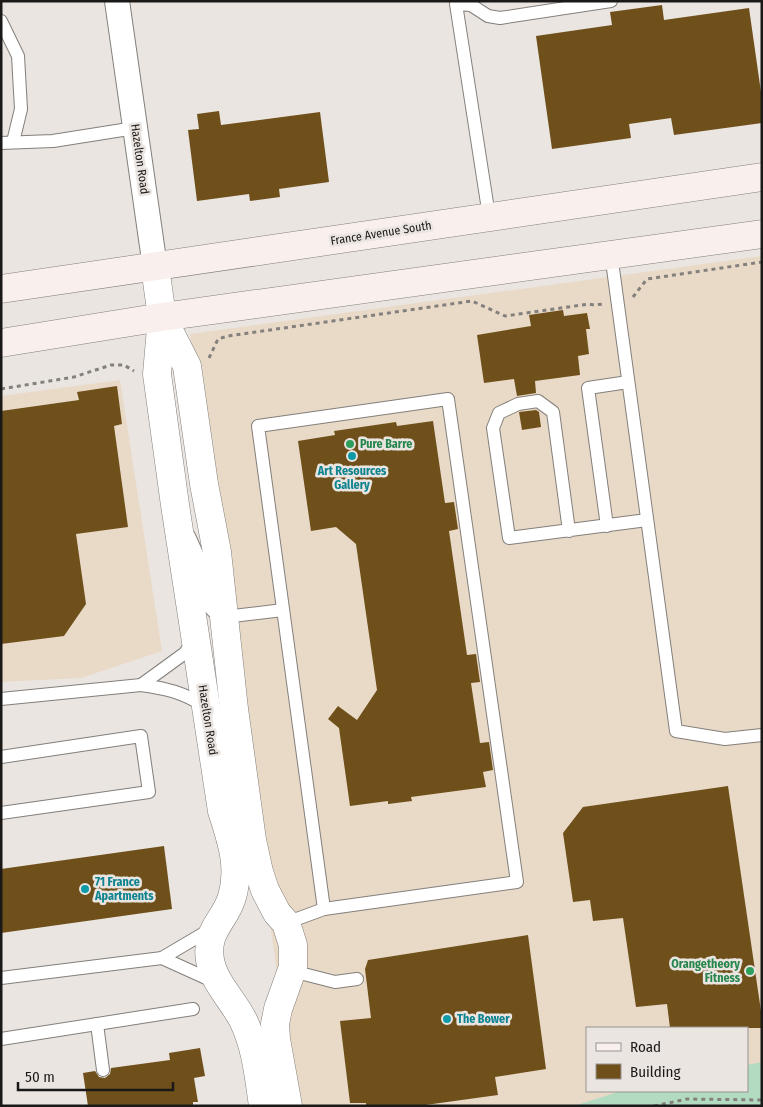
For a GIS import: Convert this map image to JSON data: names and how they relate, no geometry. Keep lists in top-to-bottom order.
{
  "streets": {
    "main road": ["France Avenue South"],
    "street": ["Hazelton Road"]
  },
  "crossings": [
    ["Hazelton Road", "France Avenue South"]
  ],
  "places": [
    "Pure Barre",
    "Art Resources Gallery",
    "71 France Apartments",
    "Orangetheory Fitness",
    "The Bower"
  ],
  "legend": ["Road", "Building"],
  "scale_bar": "50 m"
}
